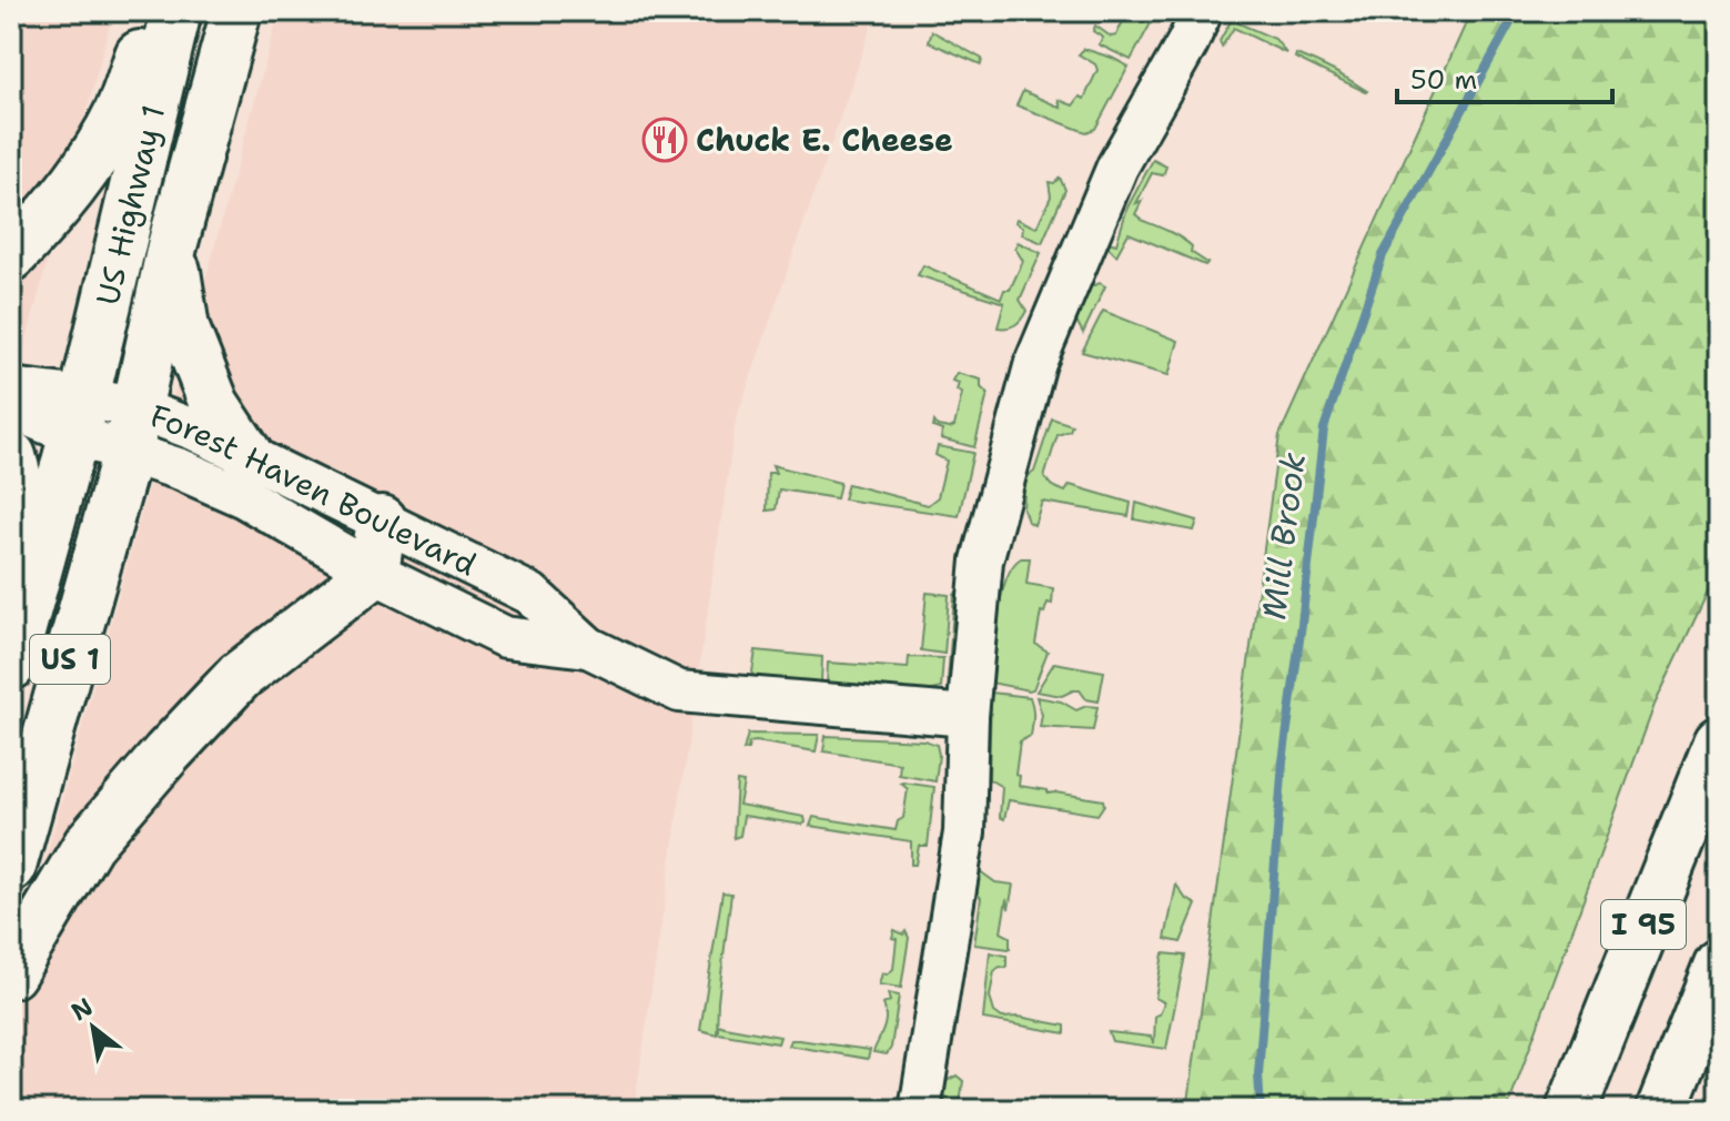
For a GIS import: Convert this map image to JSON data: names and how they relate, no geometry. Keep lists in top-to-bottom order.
{
  "streets": {
    "highway": ["US Highway 1", "US 1", "I 95"],
    "street": ["Forest Haven Boulevard"]
  },
  "crossings": [
    ["US Highway 1", "Forest Haven Boulevard"],
    ["US Highway 1", "US 1"],
    ["Forest Haven Boulevard", "US 1"]
  ],
  "water": ["Mill Brook"],
  "places": {
    "restaurant": ["Chuck E. Cheese"]
  },
  "scale_bar": "50 m",
  "north": "top left"
}
